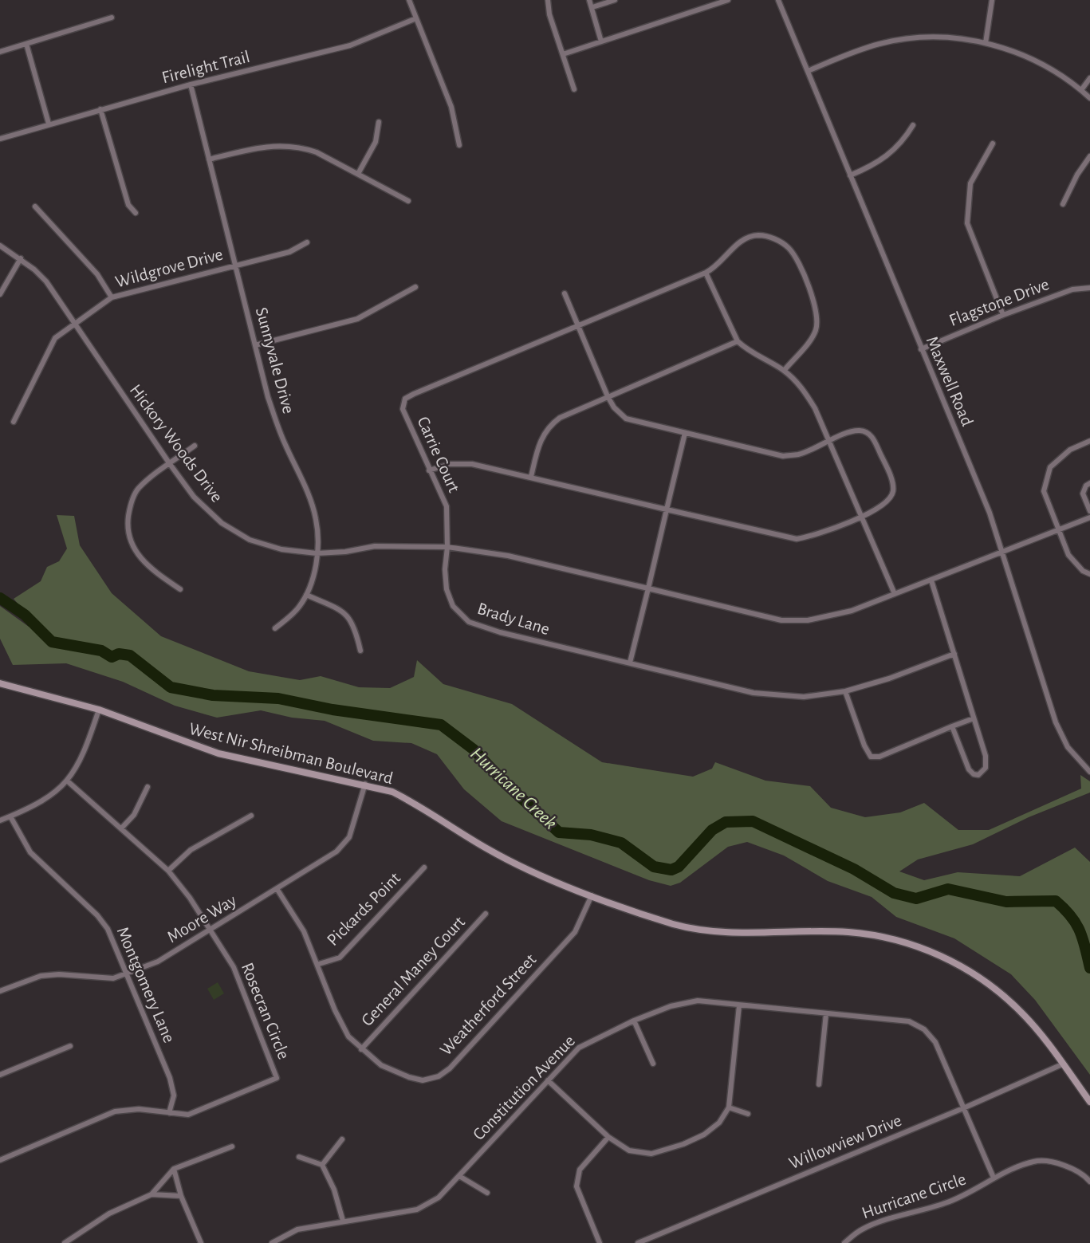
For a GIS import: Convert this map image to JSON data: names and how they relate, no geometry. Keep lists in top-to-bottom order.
{
  "streets": {
    "main road": ["West Nir Shreibman Boulevard"],
    "street": [
      "Firelight Trail",
      "Wildgrove Drive",
      "Flagstone Drive",
      "Sunnyvale Drive",
      "Maxwell Road",
      "Hickory Woods Drive",
      "Carrie Court",
      "Brady Lane",
      "Pickards Point",
      "Moore Way",
      "General Maney Court",
      "Montgomery Lane",
      "Weatherford Street",
      "Rosecran Circle",
      "Constitution Avenue",
      "Willowview Drive",
      "Hurricane Circle"
    ]
  },
  "crossings": [
    ["Firelight Trail", "Sunnyvale Drive"],
    ["Wildgrove Drive", "Sunnyvale Drive"],
    ["Wildgrove Drive", "Hickory Woods Drive"],
    ["Flagstone Drive", "Maxwell Road"],
    ["Sunnyvale Drive", "Hickory Woods Drive"],
    ["Maxwell Road", "Hickory Woods Drive"],
    ["Hickory Woods Drive", "Carrie Court"],
    ["Hickory Woods Drive", "Brady Lane"],
    ["Carrie Court", "Brady Lane"],
    ["West Nir Shreibman Boulevard", "Moore Way"],
    ["West Nir Shreibman Boulevard", "Weatherford Street"],
    ["West Nir Shreibman Boulevard", "Willowview Drive"],
    ["Pickards Point", "Weatherford Street"],
    ["Moore Way", "Montgomery Lane"],
    ["Moore Way", "Weatherford Street"],
    ["Moore Way", "Rosecran Circle"],
    ["General Maney Court", "Weatherford Street"],
    ["Montgomery Lane", "Rosecran Circle"],
    ["Constitution Avenue", "Willowview Drive"],
    ["Constitution Avenue", "Hurricane Circle"],
    ["Willowview Drive", "Hurricane Circle"]
  ],
  "water": ["Hurricane Creek"]
}
